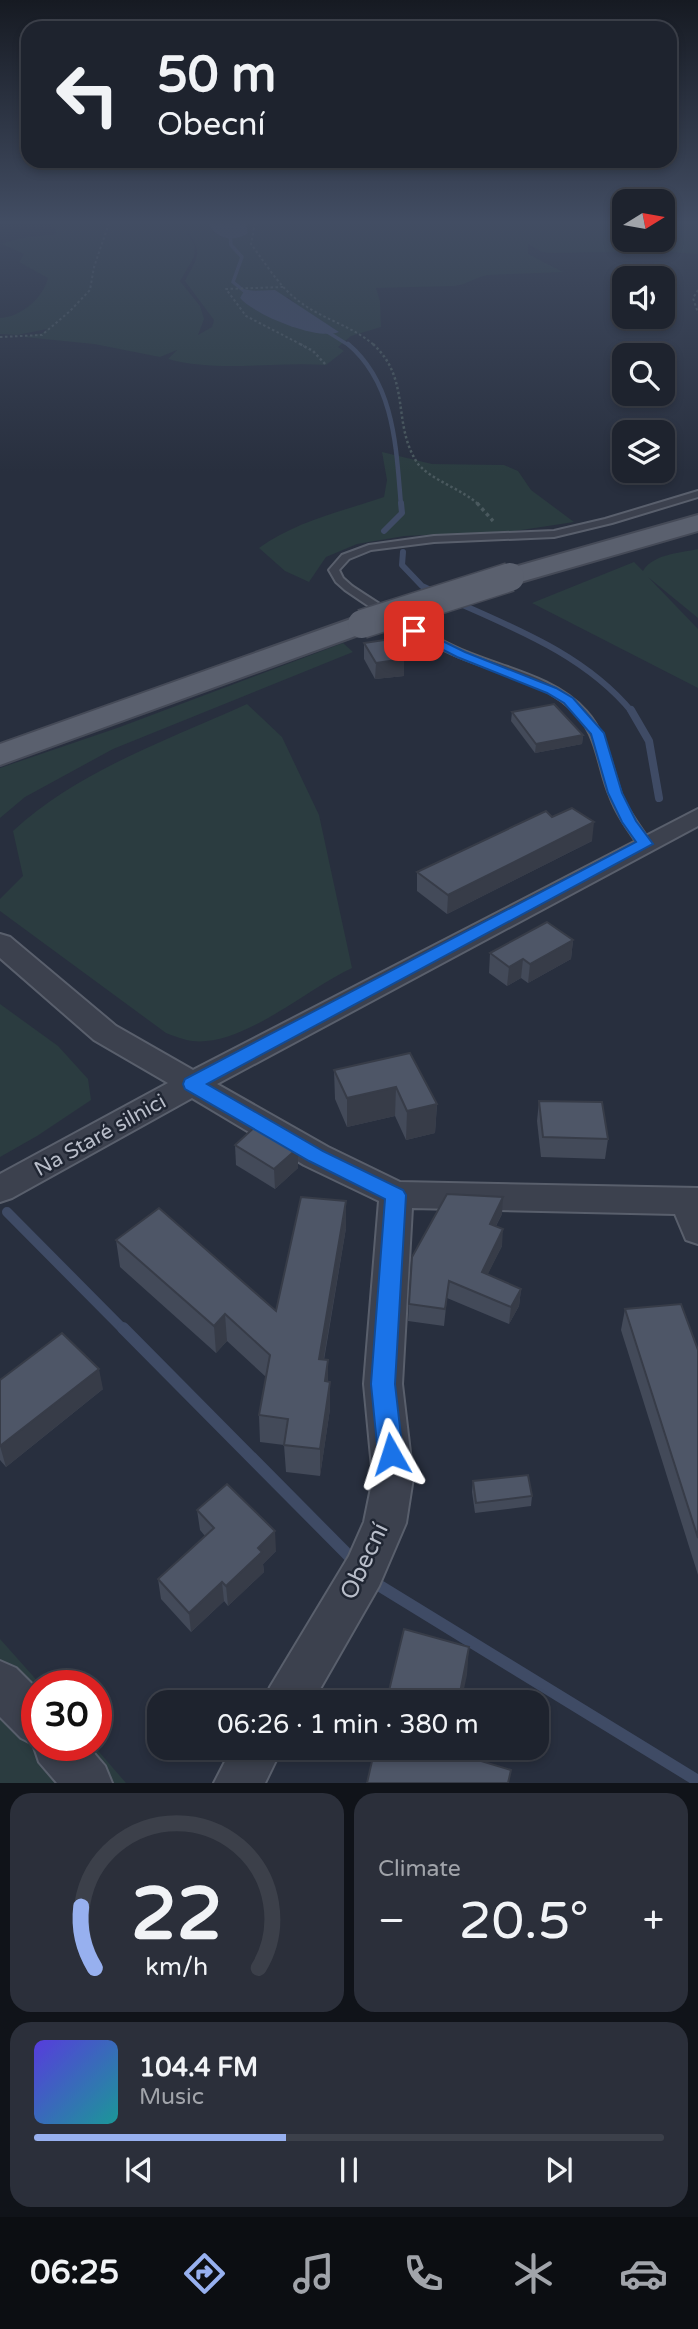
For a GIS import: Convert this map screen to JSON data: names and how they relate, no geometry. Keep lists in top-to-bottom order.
{
  "streets": {
    "street": ["Na Staré silnici", "Obecní"]
  },
  "north": "right",
  "page": {
    "turn": ["50 m", "Obecní"],
    "limit": "30",
    "trip": "06:26 · 1 min · 380 m",
    "tile": "Climate",
    "heat": ["−", "20.5°", "+"],
    "song": ["104.4 FM", "Music"],
    "tabs": "06:25",
    "gauge": ["22", "km/h"]
  }
}
